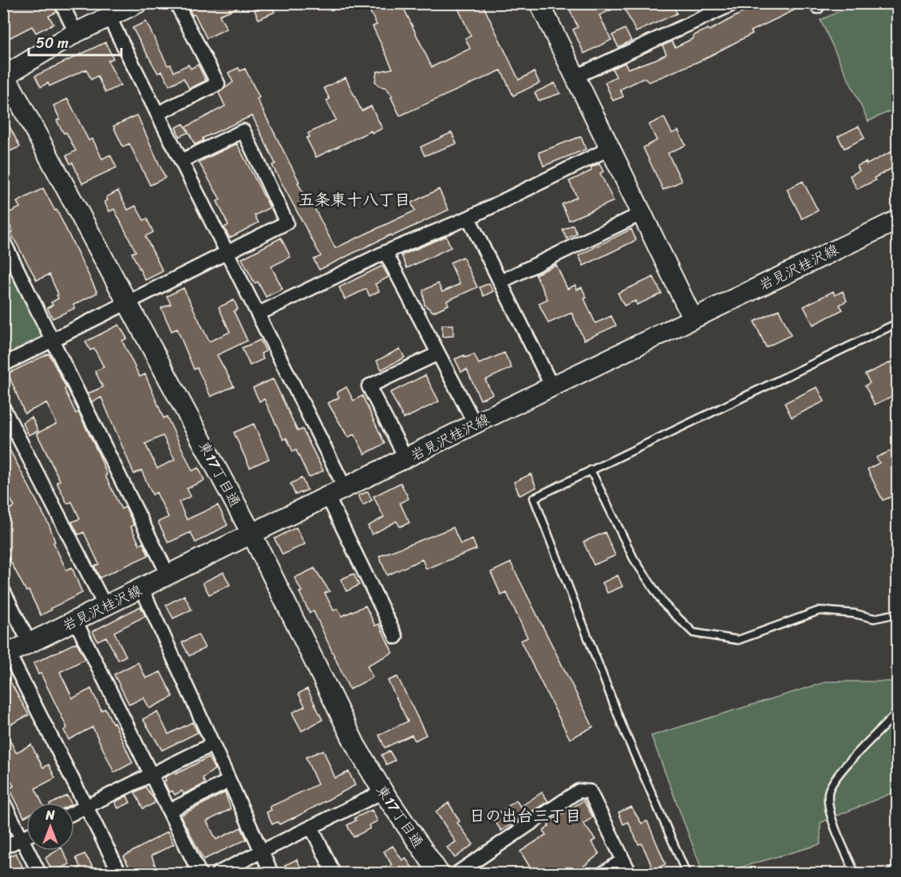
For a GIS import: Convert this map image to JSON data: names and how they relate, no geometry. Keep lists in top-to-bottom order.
{
  "streets": {
    "street": ["岩見沢桂沢線", "東17丁目通"]
  },
  "crossings": [
    ["岩見沢桂沢線", "東17丁目通"]
  ],
  "districts": ["五条東十八丁目", "日の出台三丁目"],
  "scale_bar": "50 m",
  "north": "top"
}
